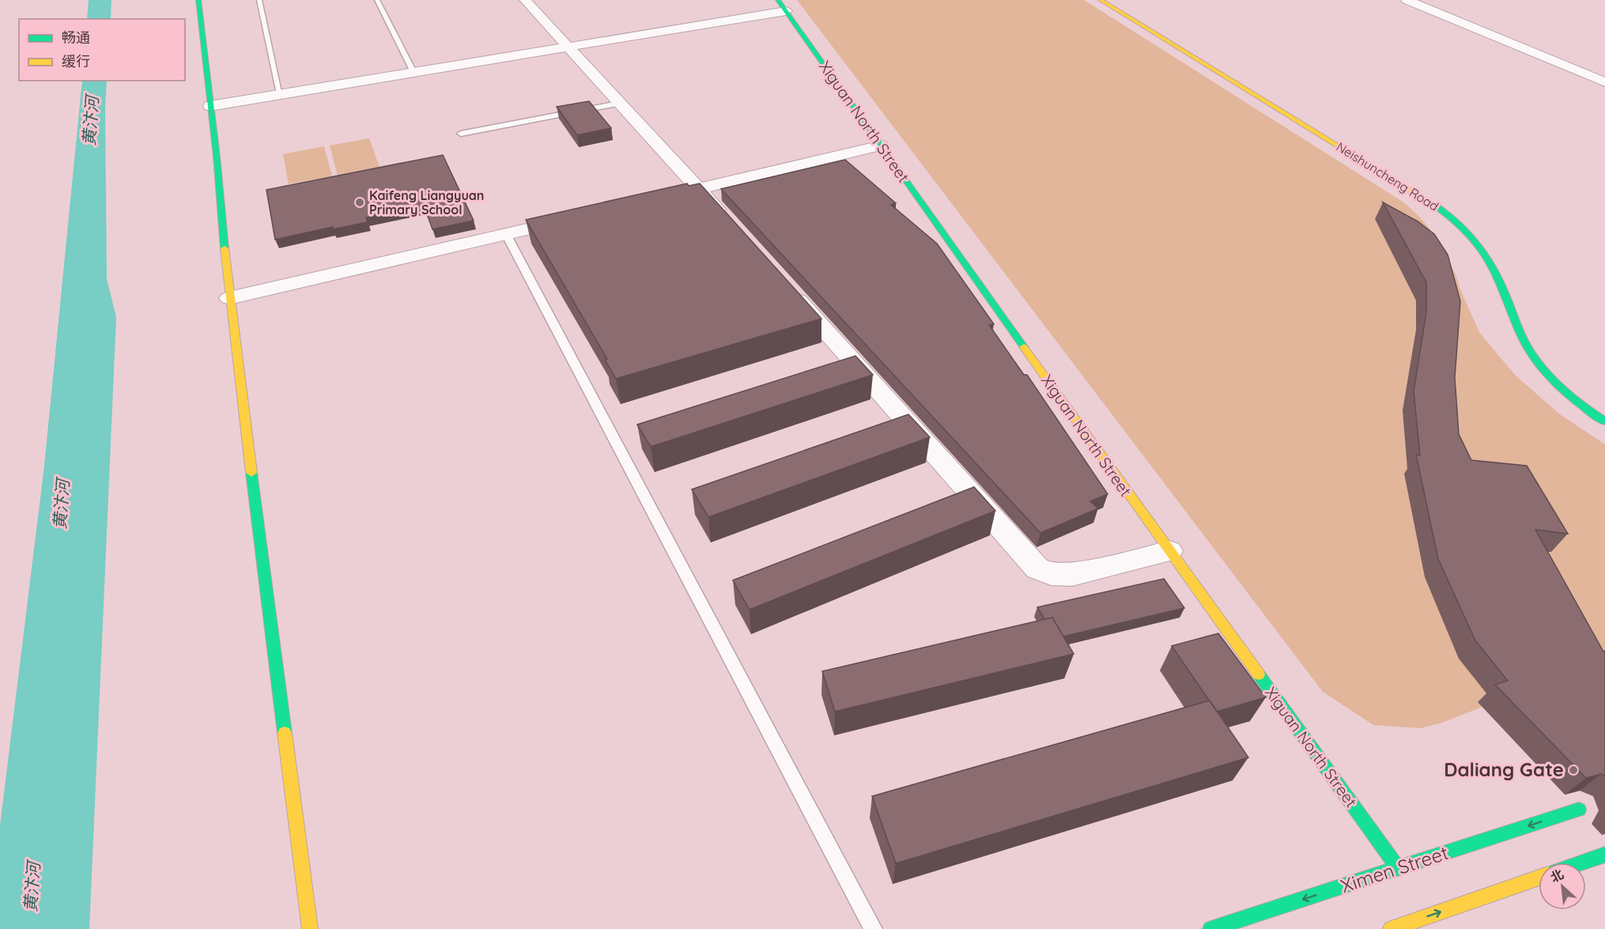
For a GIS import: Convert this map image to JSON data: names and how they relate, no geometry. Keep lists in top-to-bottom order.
{
  "streets": {
    "street": ["Xiguan North Street", "Neishuncheng Road", "Ximen Street"]
  },
  "crossings": [
    ["Xiguan North Street", "Ximen Street"]
  ],
  "water": ["黄汴河"],
  "places": ["Kaifeng Liangyuan Primary School", "Daliang Gate"],
  "legend": ["畅通", "缓行"],
  "north": "top left"
}
